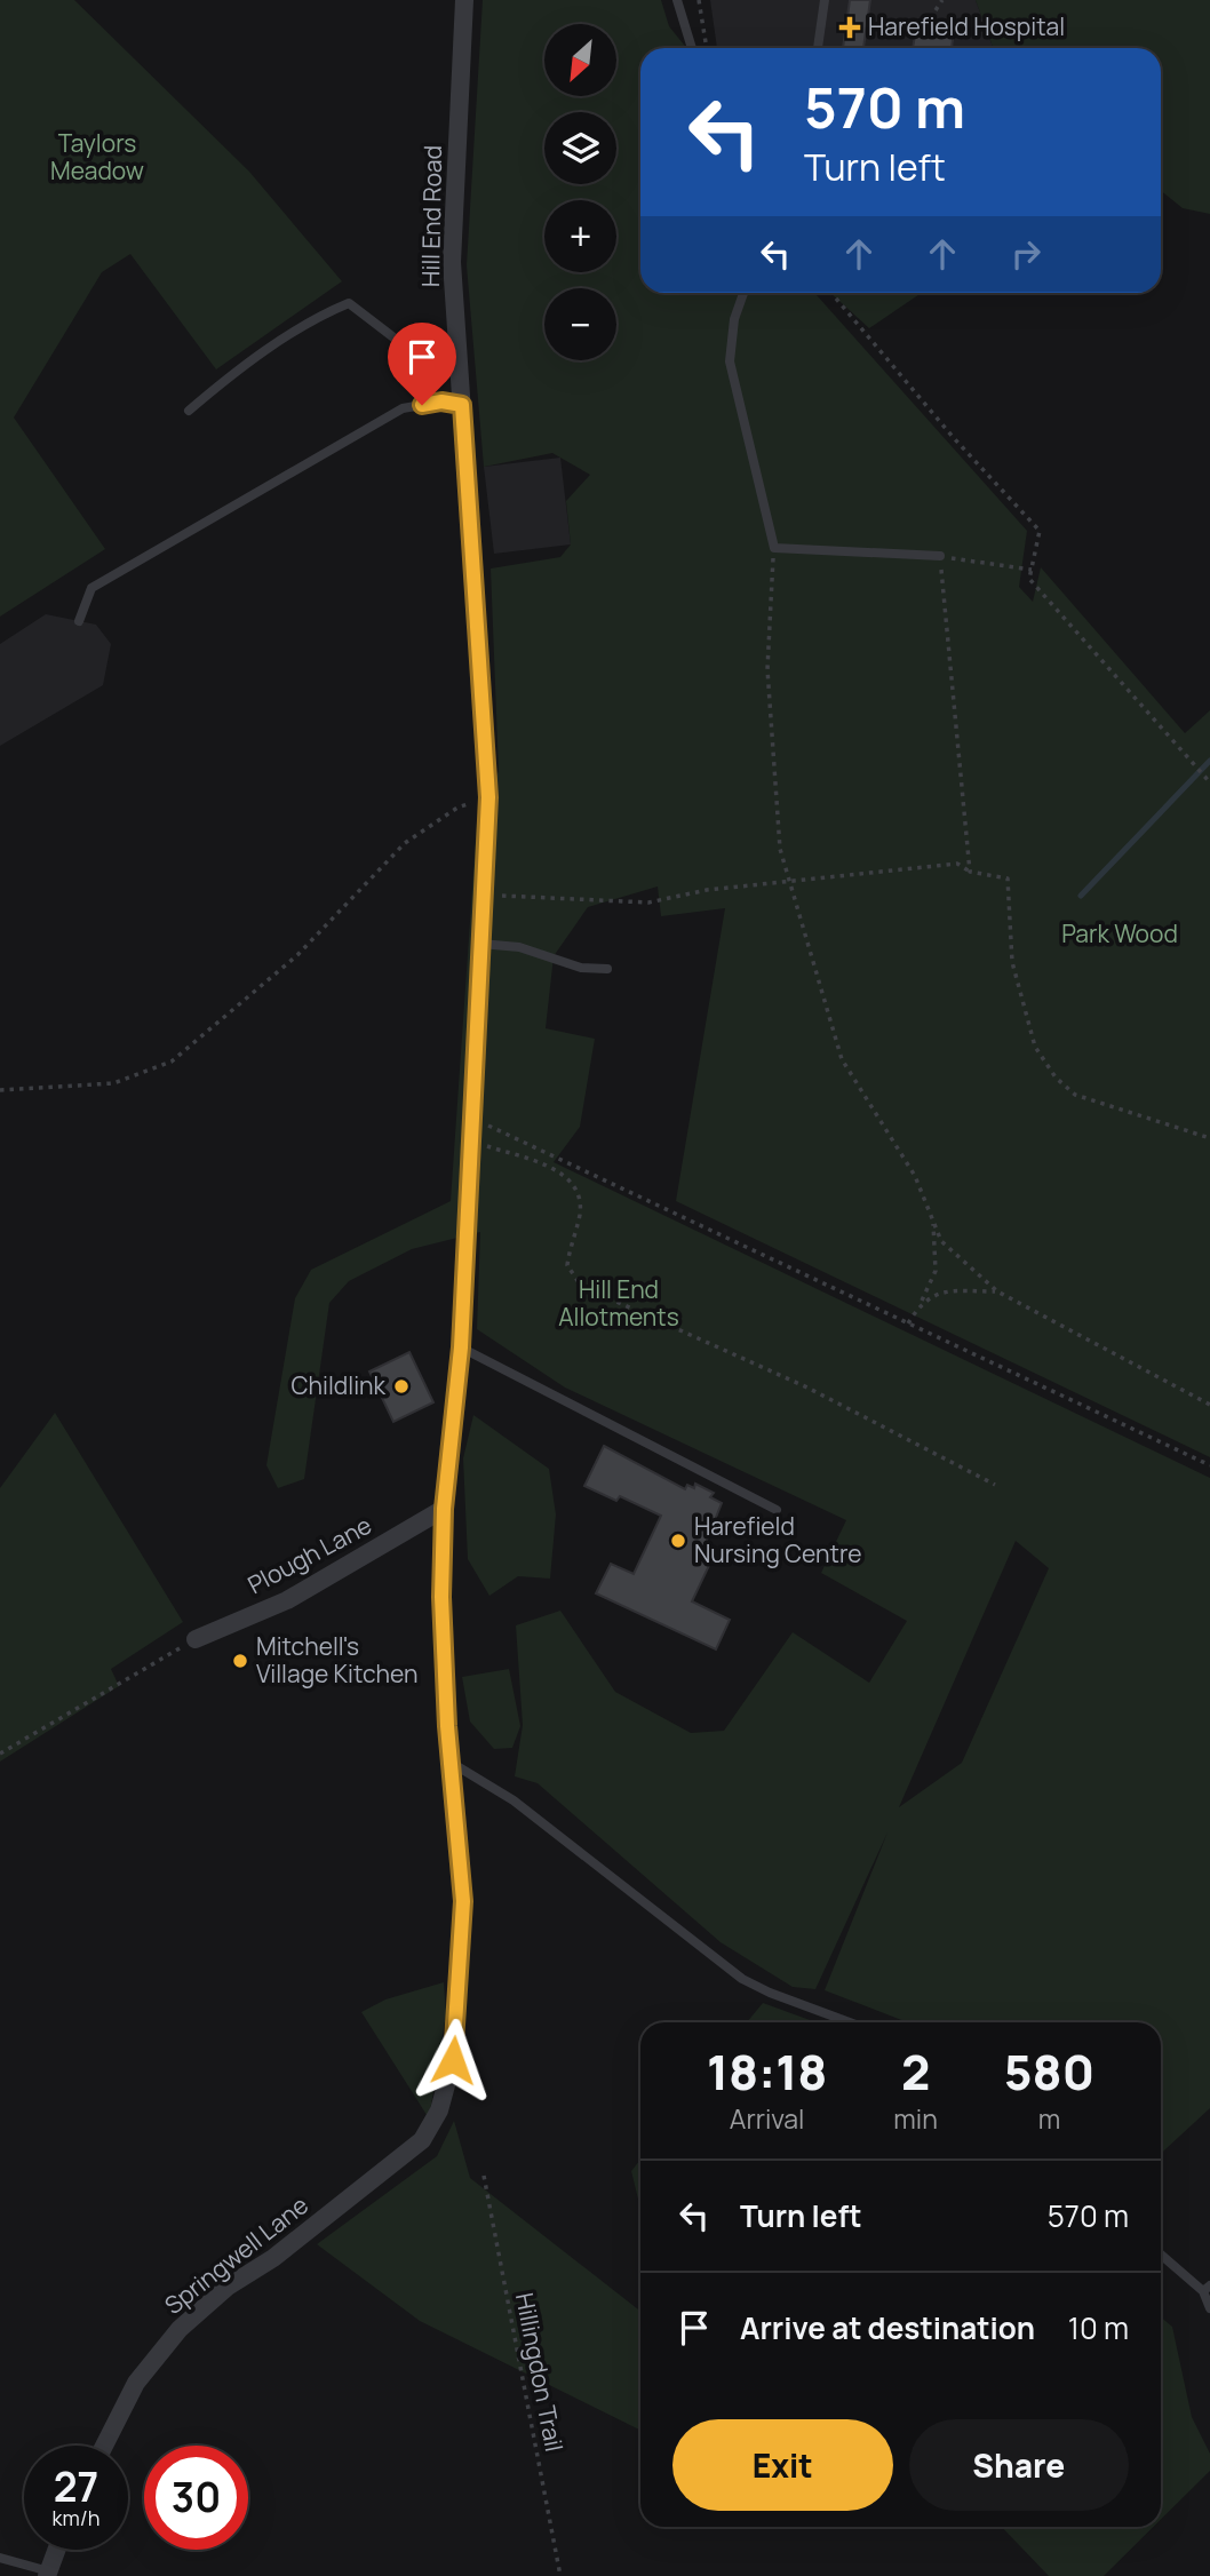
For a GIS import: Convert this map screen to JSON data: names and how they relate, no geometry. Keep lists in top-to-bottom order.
{
  "streets": {
    "street": ["Hill End Road", "Plough Lane", "Springwell Lane"],
    "path": ["Hillingdon Trail"]
  },
  "crossings": [
    ["Hill End Road", "Plough Lane"],
    ["Hill End Road", "Springwell Lane"]
  ],
  "parks": ["Taylors Meadow", "Park Wood", "Hill End Allotments"],
  "places": {
    "health": ["Harefield Hospital"],
    "other": ["Childlink", "Harefield Nursing Centre", "Mitchell's Village Kitchen"]
  },
  "north": "bottom left",
  "page": {
    "map_buttons": ["+", "−"],
    "turn": ["570 m", "Turn left"],
    "eta": [
      "18:18",
      "Arrival",
      "2",
      "min",
      "580",
      "m"
    ],
    "list": [
      {
        "name": "Turn left",
        "value": "570 m"
      },
      {
        "name": "Arrive at destination",
        "value": "10 m"
      }
    ],
    "buttons": ["Exit", "Share"],
    "speed": "27 km/h",
    "limit": "30"
  }
}
